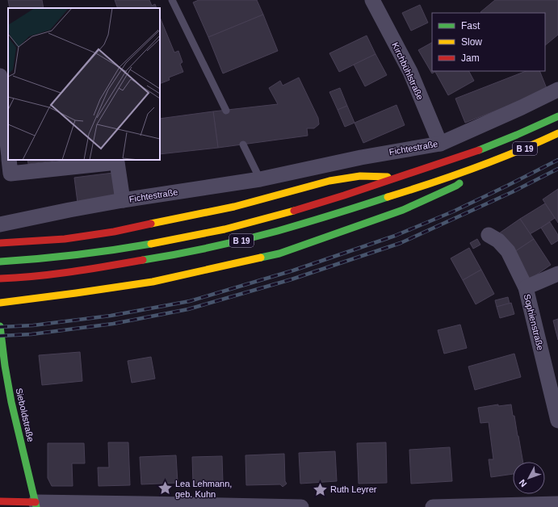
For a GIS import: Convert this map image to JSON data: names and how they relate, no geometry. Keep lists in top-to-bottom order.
{
  "streets": {
    "main road": ["B 19", "Sieboldstraße"],
    "street": ["Kirchbühlstraße", "Fichtestraße", "Sophienstraße"]
  },
  "crossings": [
    ["Kirchbühlstraße", "Fichtestraße"]
  ],
  "places": {
    "place": ["Lea Lehmann, geb. Kuhn", "Ruth Leyrer"]
  },
  "legend": ["Fast", "Slow", "Jam"],
  "north": "bottom left"
}
